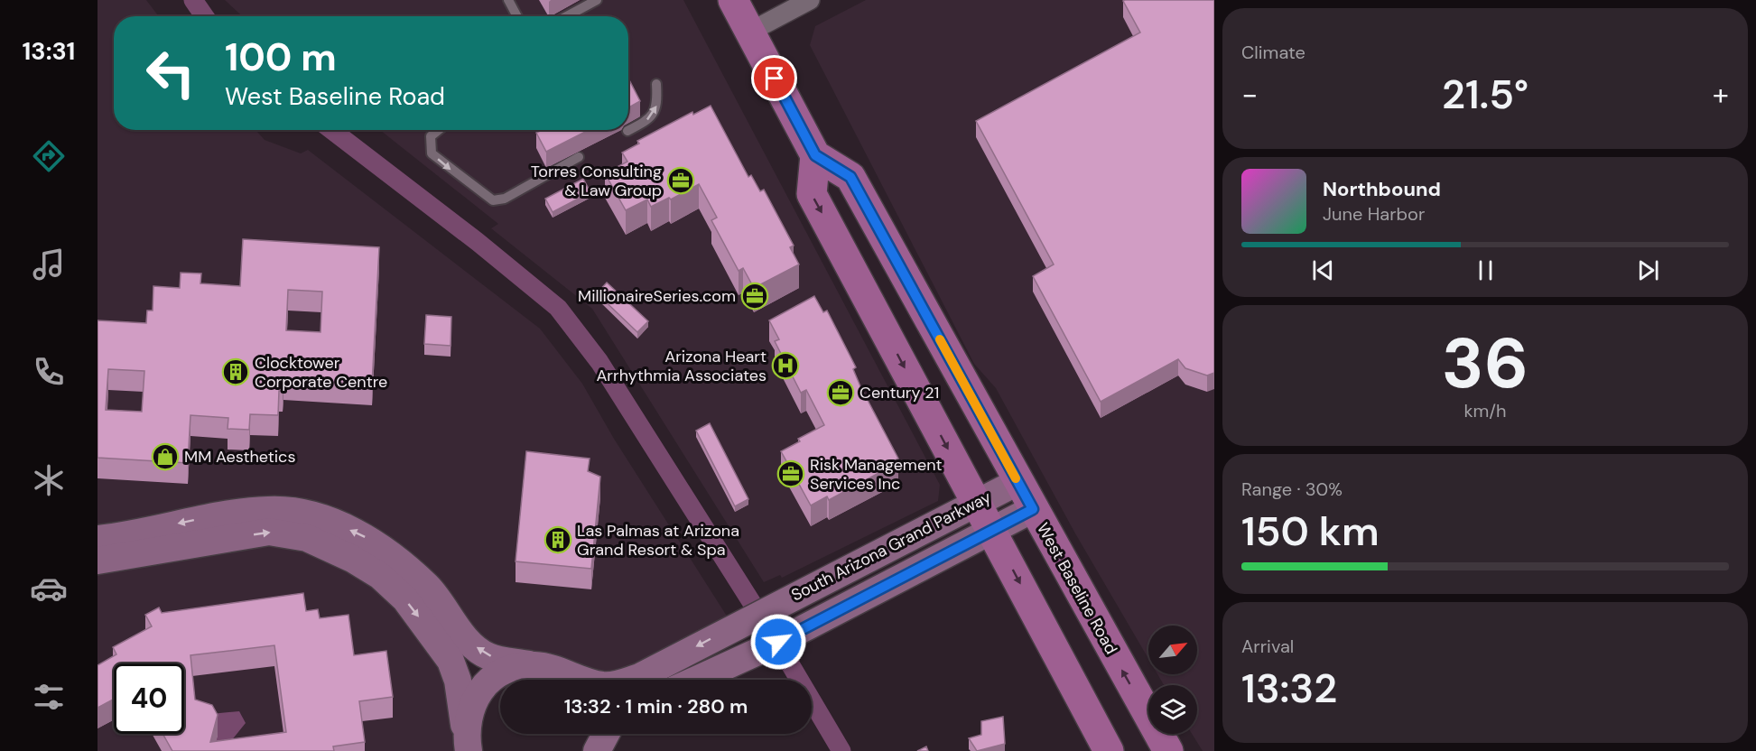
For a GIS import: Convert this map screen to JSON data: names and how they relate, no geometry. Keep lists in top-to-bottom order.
{
  "streets": {
    "main road": ["West Baseline Road"],
    "street": ["South Arizona Grand Parkway"]
  },
  "crossings": [
    ["South Arizona Grand Parkway", "West Baseline Road"]
  ],
  "places": {
    "office": [
      "Torres Consulting & Law Group",
      "MillionaireSeries.com",
      "Century 21",
      "Risk Management Services Inc"
    ],
    "hospital": ["Arizona Heart Arrhythmia Associates"],
    "building": ["Clocktower Corporate Centre", "Las Palmas at Arizona Grand Resort & Spa"],
    "shop": ["MM Aesthetics"]
  },
  "north": "top right",
  "page": {
    "tabs": "13:31",
    "tile": [
      "Climate",
      ["36", "km/h"],
      ["Range · 30%", "150 km"],
      ["Arrival", "13:32"]
    ],
    "turn": ["100 m", "West Baseline Road"],
    "heat": ["−", "21.5°", "+"],
    "song": ["Northbound", "June Harbor"],
    "limit": "40",
    "trip": "13:32 · 1 min · 280 m"
  }
}
